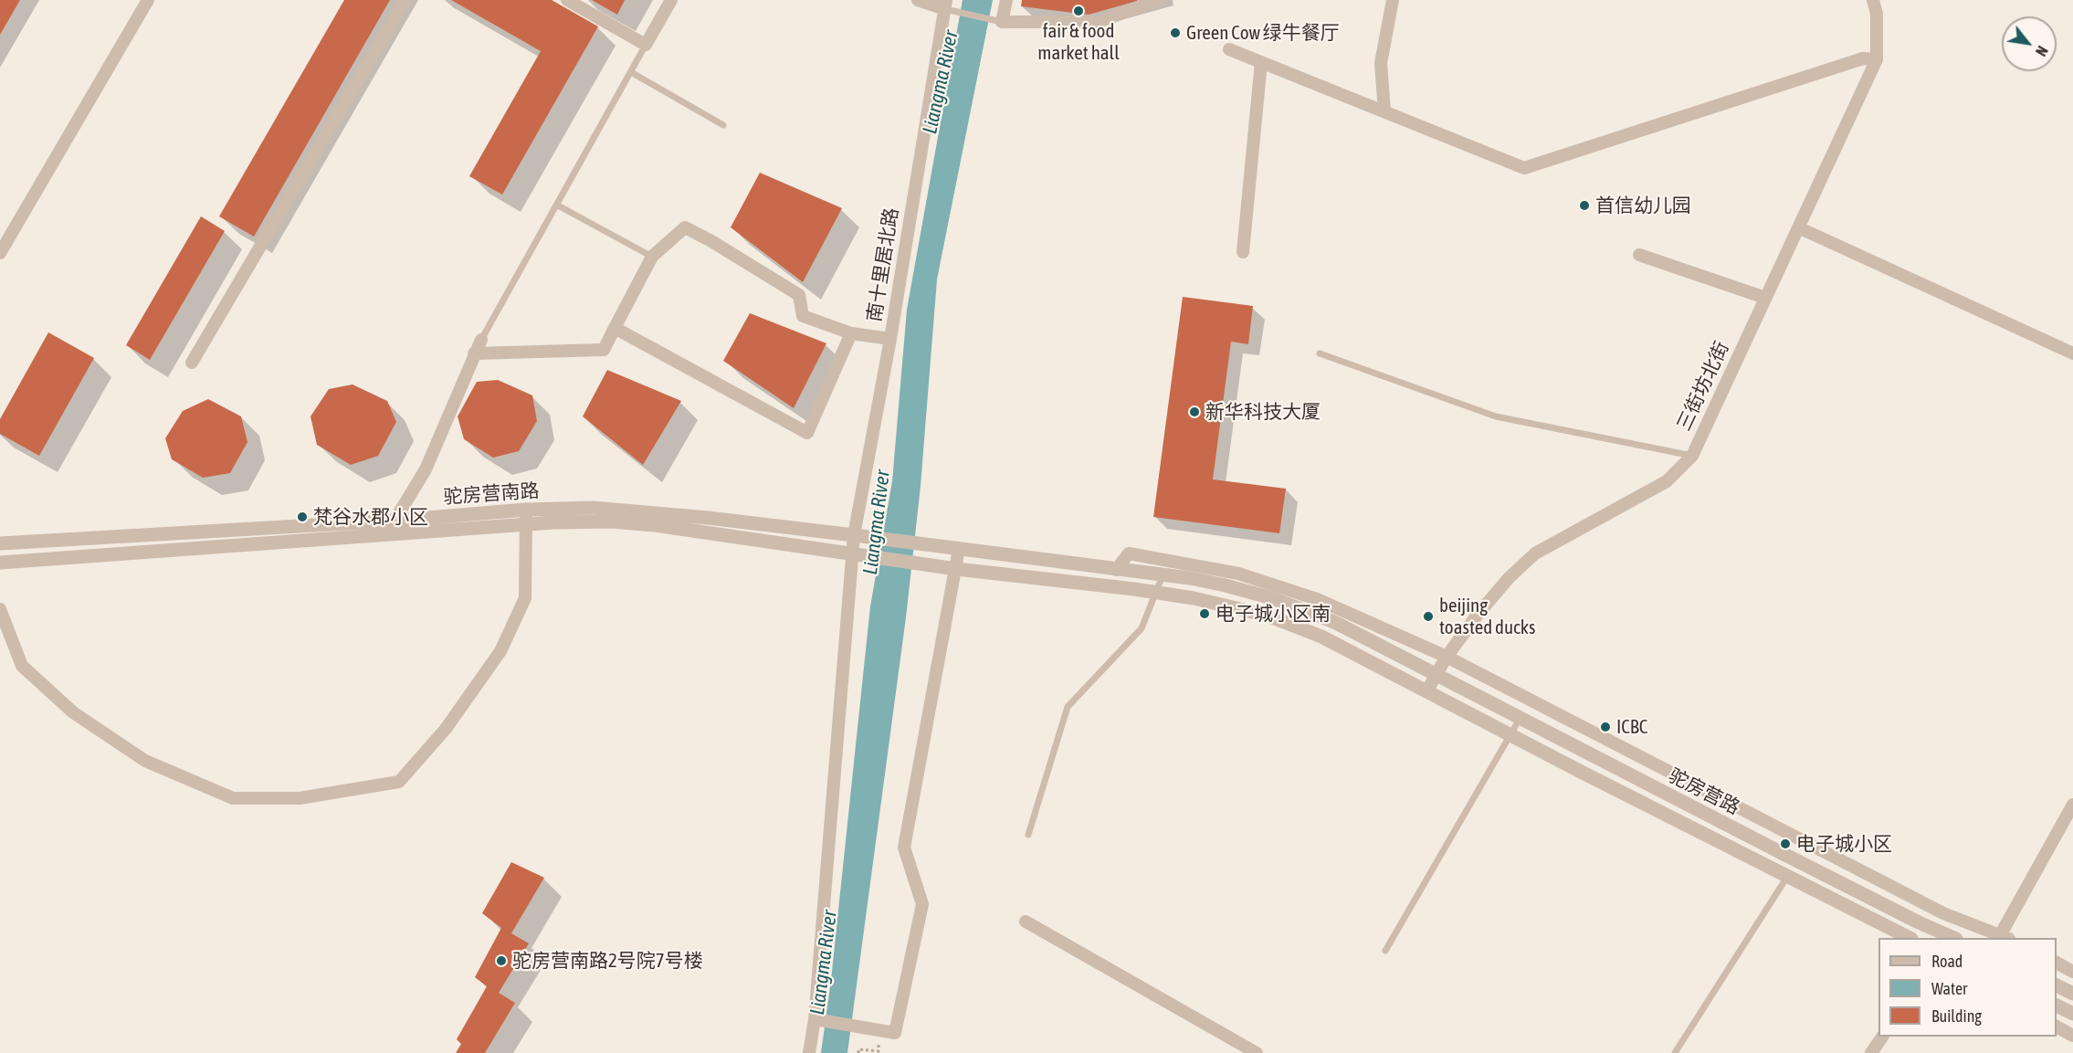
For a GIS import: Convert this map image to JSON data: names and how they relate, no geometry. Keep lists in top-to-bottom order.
{
  "streets": {
    "street": [
      "南十里居北路",
      "三街坊北街",
      "驼房营南路",
      "驼房营路"
    ]
  },
  "crossings": [
    ["南十里居北路", "驼房营南路"],
    ["三街坊北街", "驼房营路"],
    ["驼房营南路", "驼房营路"]
  ],
  "water": ["Liangma River"],
  "places": [
    "fair & food market hall",
    "Green Cow 绿牛餐厅",
    "首信幼儿园",
    "新华科技大厦",
    "梵谷水郡小区",
    "电子城小区南",
    "beijing toasted ducks",
    "ICBC",
    "电子城小区",
    "驼房营南路2号院7号楼"
  ],
  "legend": ["Road", "Water", "Building"],
  "north": "bottom right"
}
